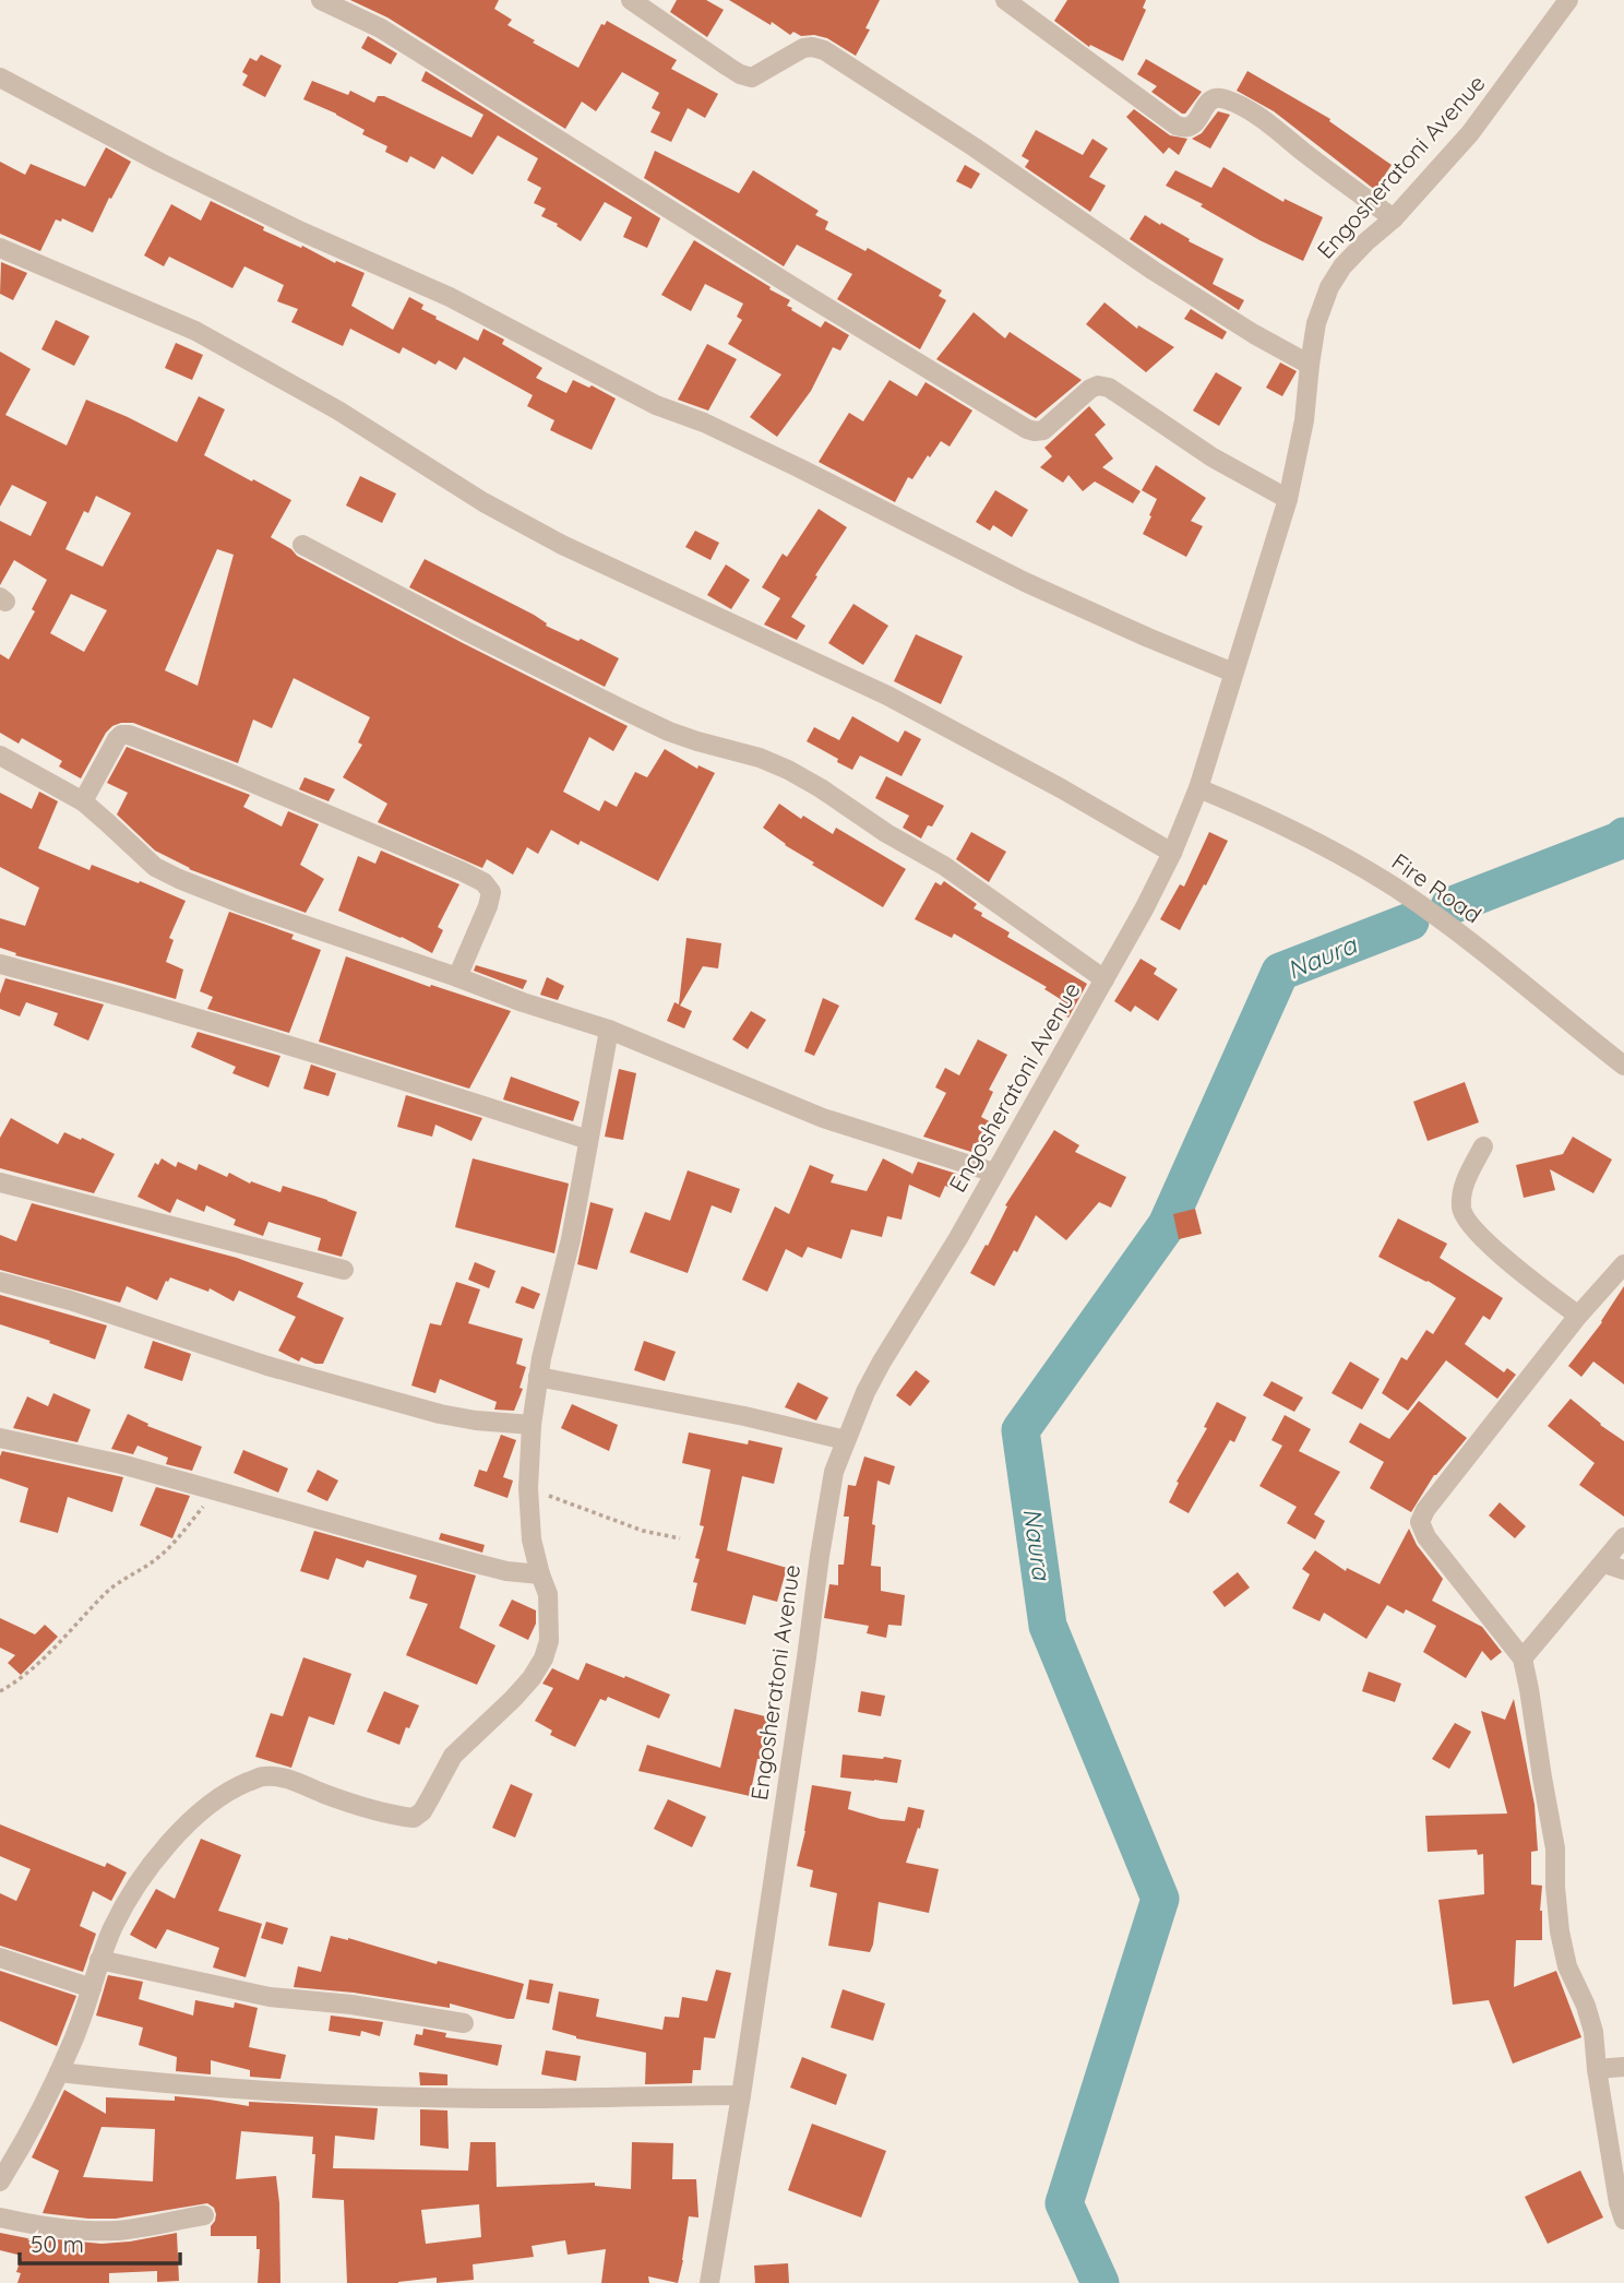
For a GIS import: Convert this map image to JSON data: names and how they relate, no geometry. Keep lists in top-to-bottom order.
{
  "streets": {
    "street": ["Engosheratoni Avenue", "Fire Road"]
  },
  "crossings": [
    ["Engosheratoni Avenue", "Fire Road"]
  ],
  "water": ["Naura"],
  "scale_bar": "50 m"
}
